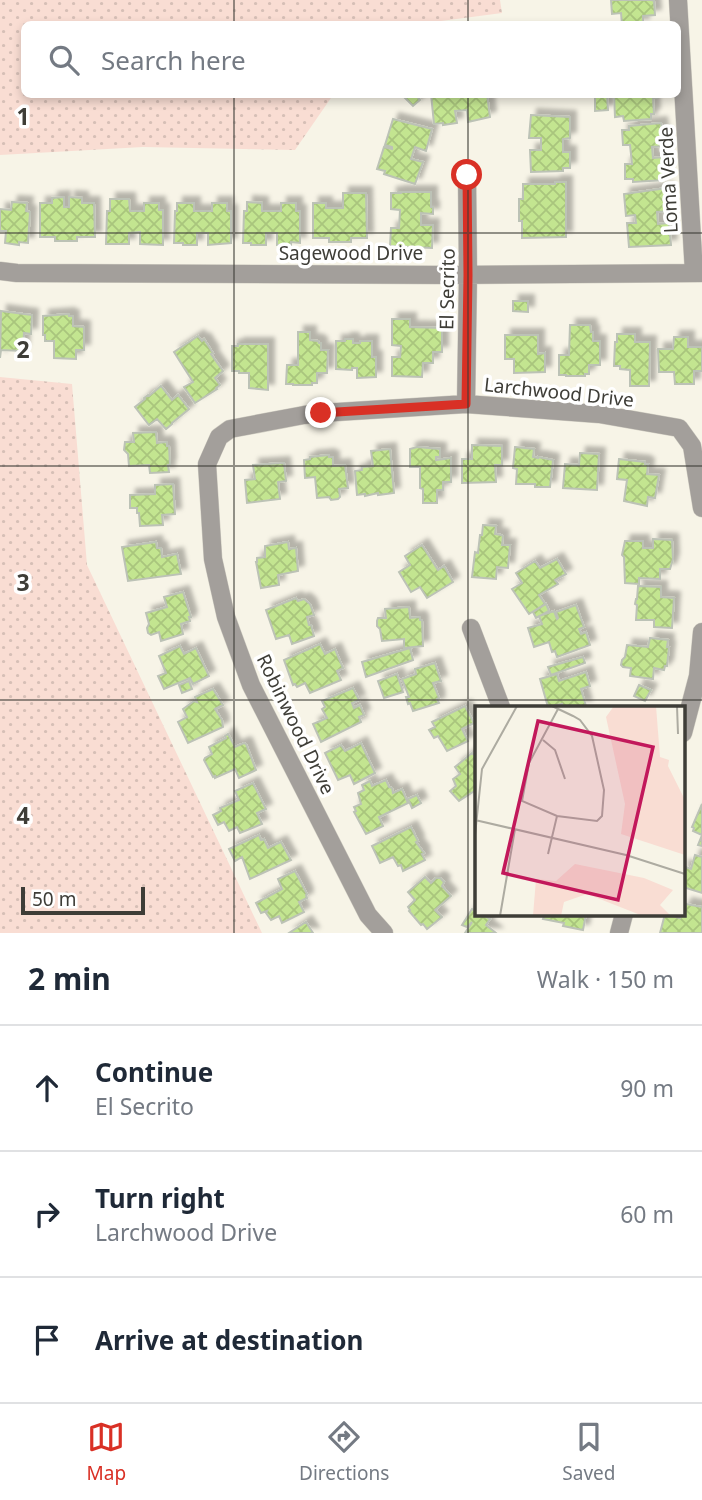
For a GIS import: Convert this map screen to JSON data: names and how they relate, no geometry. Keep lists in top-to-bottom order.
{
  "streets": {
    "street": [
      "Loma Verde",
      "Sagewood Drive",
      "El Secrito",
      "Larchwood Drive",
      "Robinwood Drive"
    ]
  },
  "crossings": [
    ["Loma Verde", "Sagewood Drive"],
    ["Sagewood Drive", "El Secrito"],
    ["El Secrito", "Larchwood Drive"],
    ["Larchwood Drive", "Robinwood Drive"]
  ],
  "scale_bar": "50 m",
  "page": {
    "search": "Search here",
    "scale": "50 m",
    "heading": ["2 min", "Walk · 150 m"],
    "list": [
      ["Continue", "El Secrito", "90 m"],
      ["Turn right", "Larchwood Drive", "60 m"],
      "Arrive at destination"
    ],
    "nav": ["Map", "Directions", "Saved"]
  },
  "grid": {
    "rows": [
      "1",
      "2",
      "3",
      "4"
    ]
  }
}
